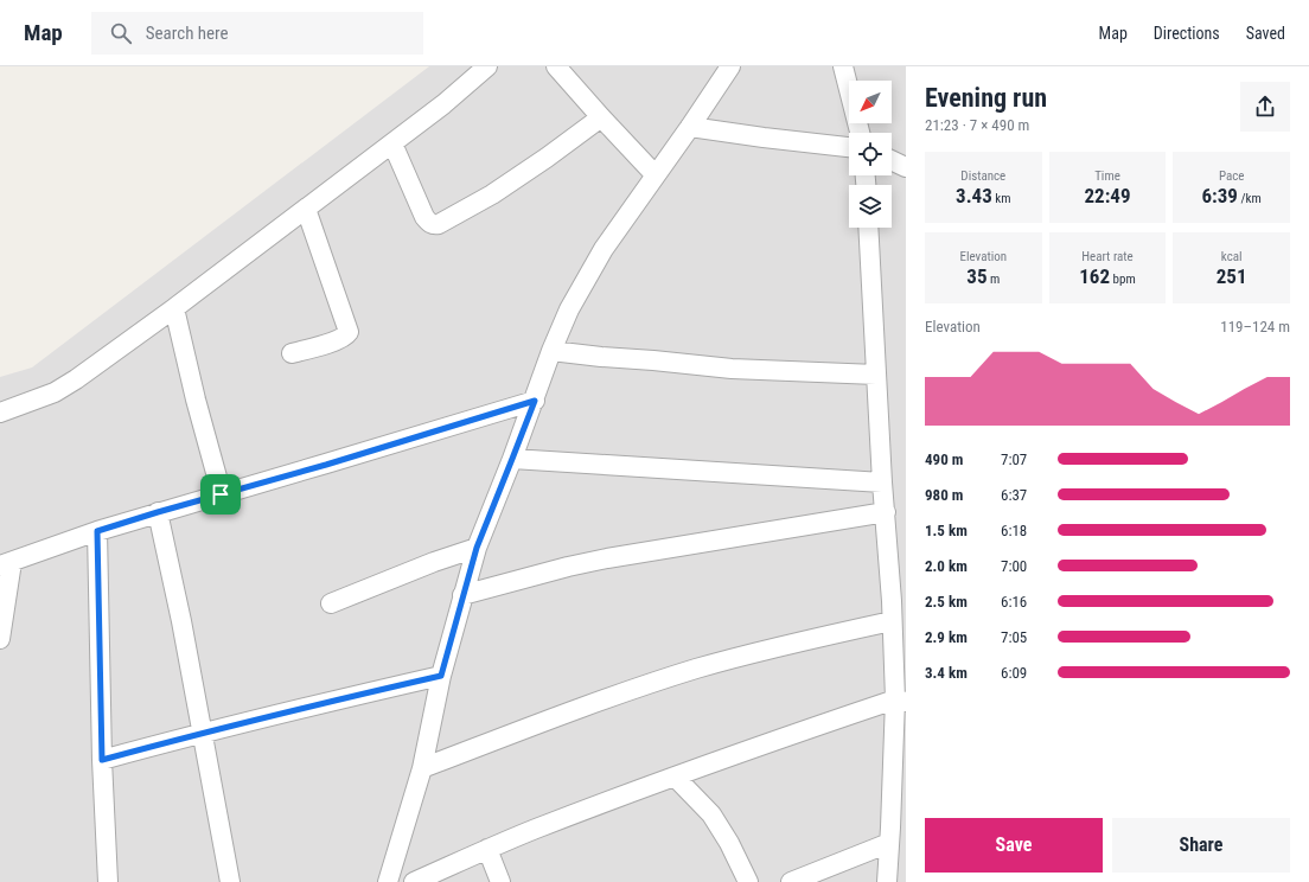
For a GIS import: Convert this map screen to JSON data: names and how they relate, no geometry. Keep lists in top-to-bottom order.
{
  "north": "bottom left",
  "page": {
    "header": "Map",
    "search": "Search here",
    "nav": ["Map", "Directions", "Saved"],
    "heading": ["Evening run", "21:23 · 7 × 490 m"],
    "stats": [
      ["Distance", "3.43 km"],
      ["Time", "22:49"],
      ["Pace", "6:39 /km"],
      ["Elevation", "35 m"],
      ["Heart rate", "162 bpm"],
      ["kcal", "251"]
    ],
    "chart": ["Elevation", "119–124 m"],
    "list": [
      {
        "name": "490 m",
        "note": "7:07"
      },
      {
        "name": "980 m",
        "note": "6:37"
      },
      {
        "name": "1.5 km",
        "note": "6:18"
      },
      {
        "name": "2.0 km",
        "note": "7:00"
      },
      {
        "name": "2.5 km",
        "note": "6:16"
      },
      {
        "name": "2.9 km",
        "note": "7:05"
      },
      {
        "name": "3.4 km",
        "note": "6:09"
      }
    ],
    "buttons": ["Save", "Share"]
  }
}
